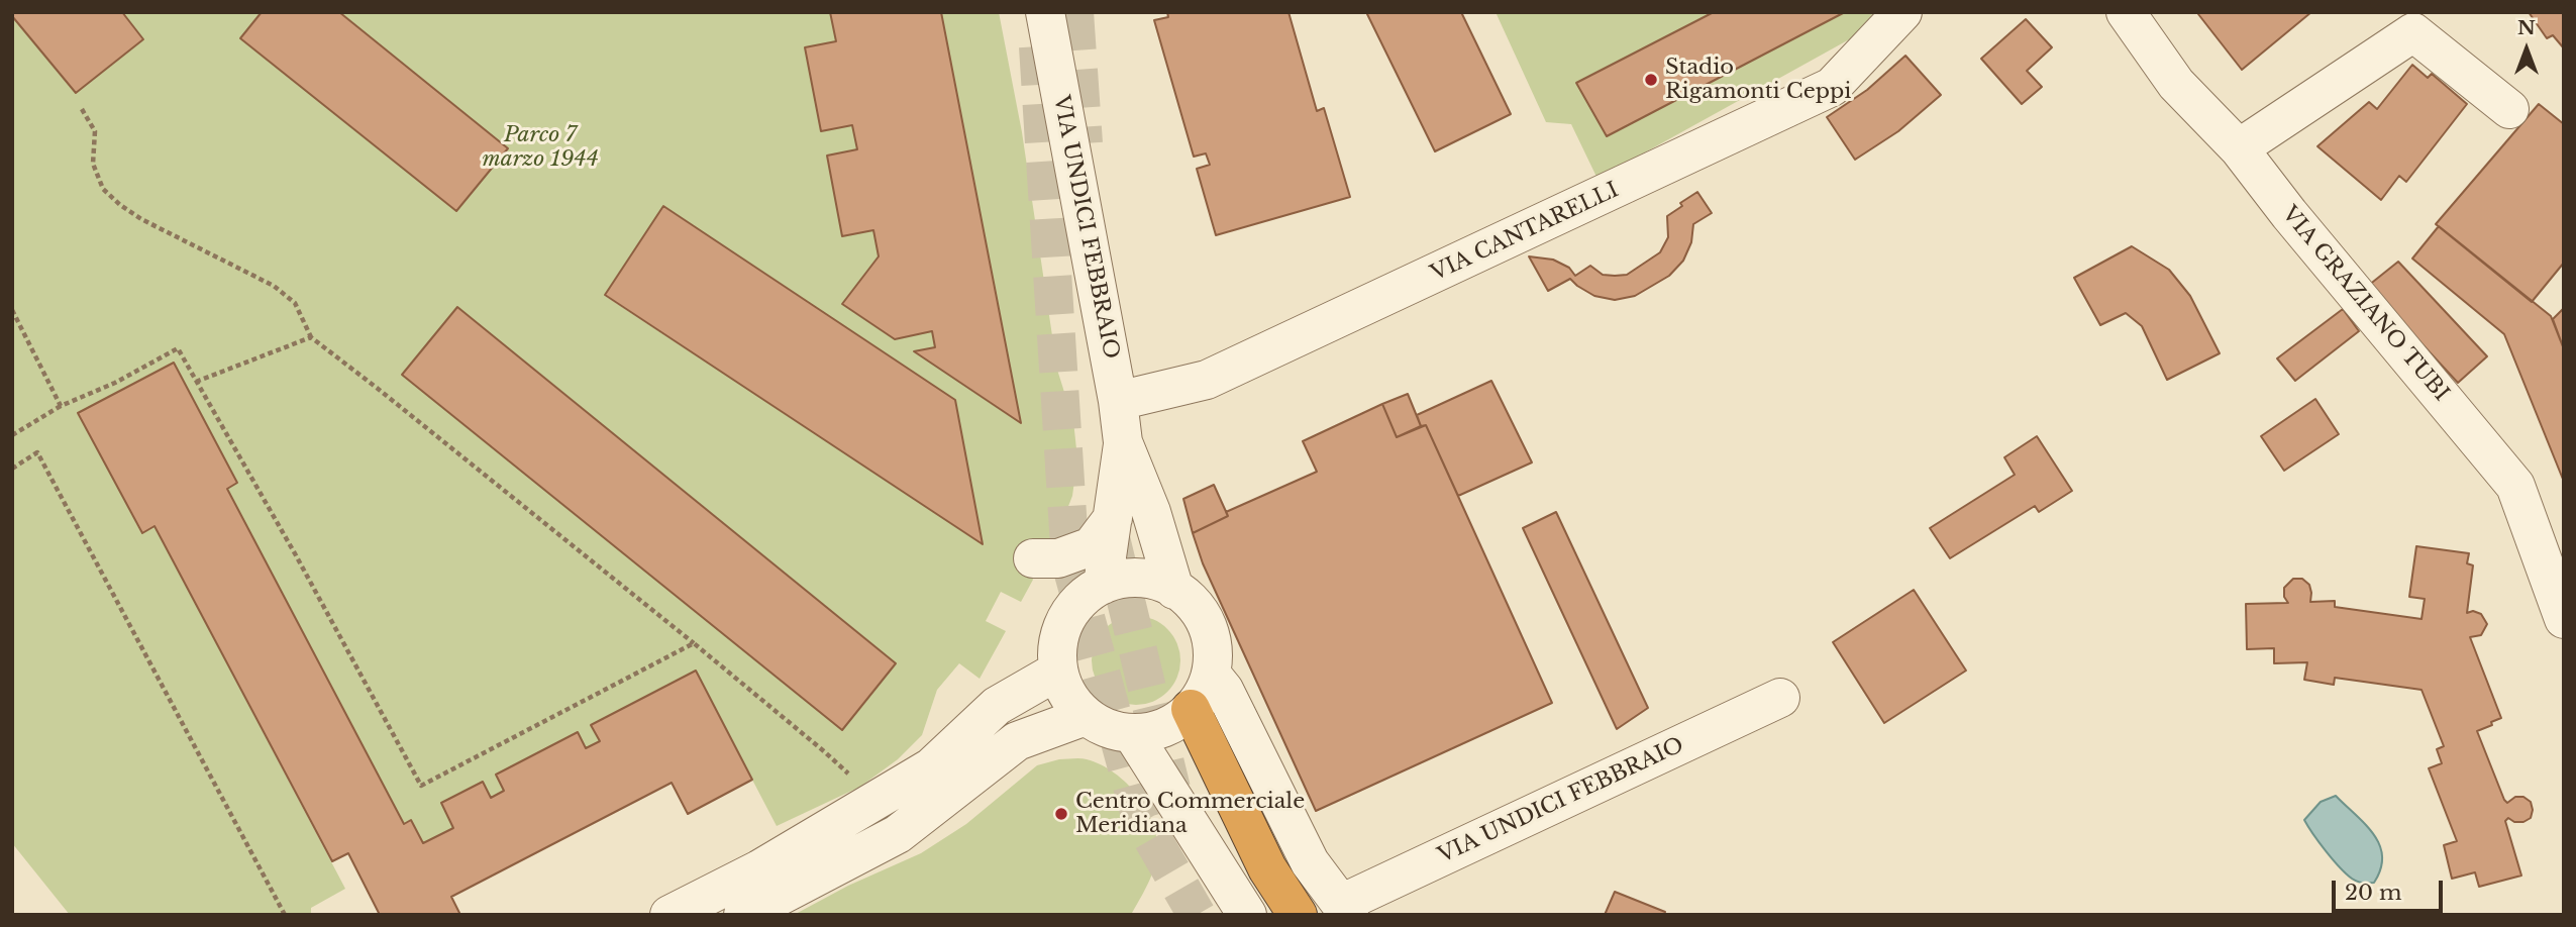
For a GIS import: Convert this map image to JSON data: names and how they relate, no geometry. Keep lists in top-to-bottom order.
{
  "streets": {
    "street": ["VIA UNDICI FEBBRAIO", "VIA CANTARELLI", "VIA GRAZIANO TUBI"]
  },
  "crossings": [
    ["VIA UNDICI FEBBRAIO", "VIA CANTARELLI"]
  ],
  "parks": ["Parco 7 marzo 1944"],
  "places": ["Stadio Rigamonti Ceppi", "Centro Commerciale Meridiana"],
  "scale_bar": "20 m",
  "north": "top"
}
